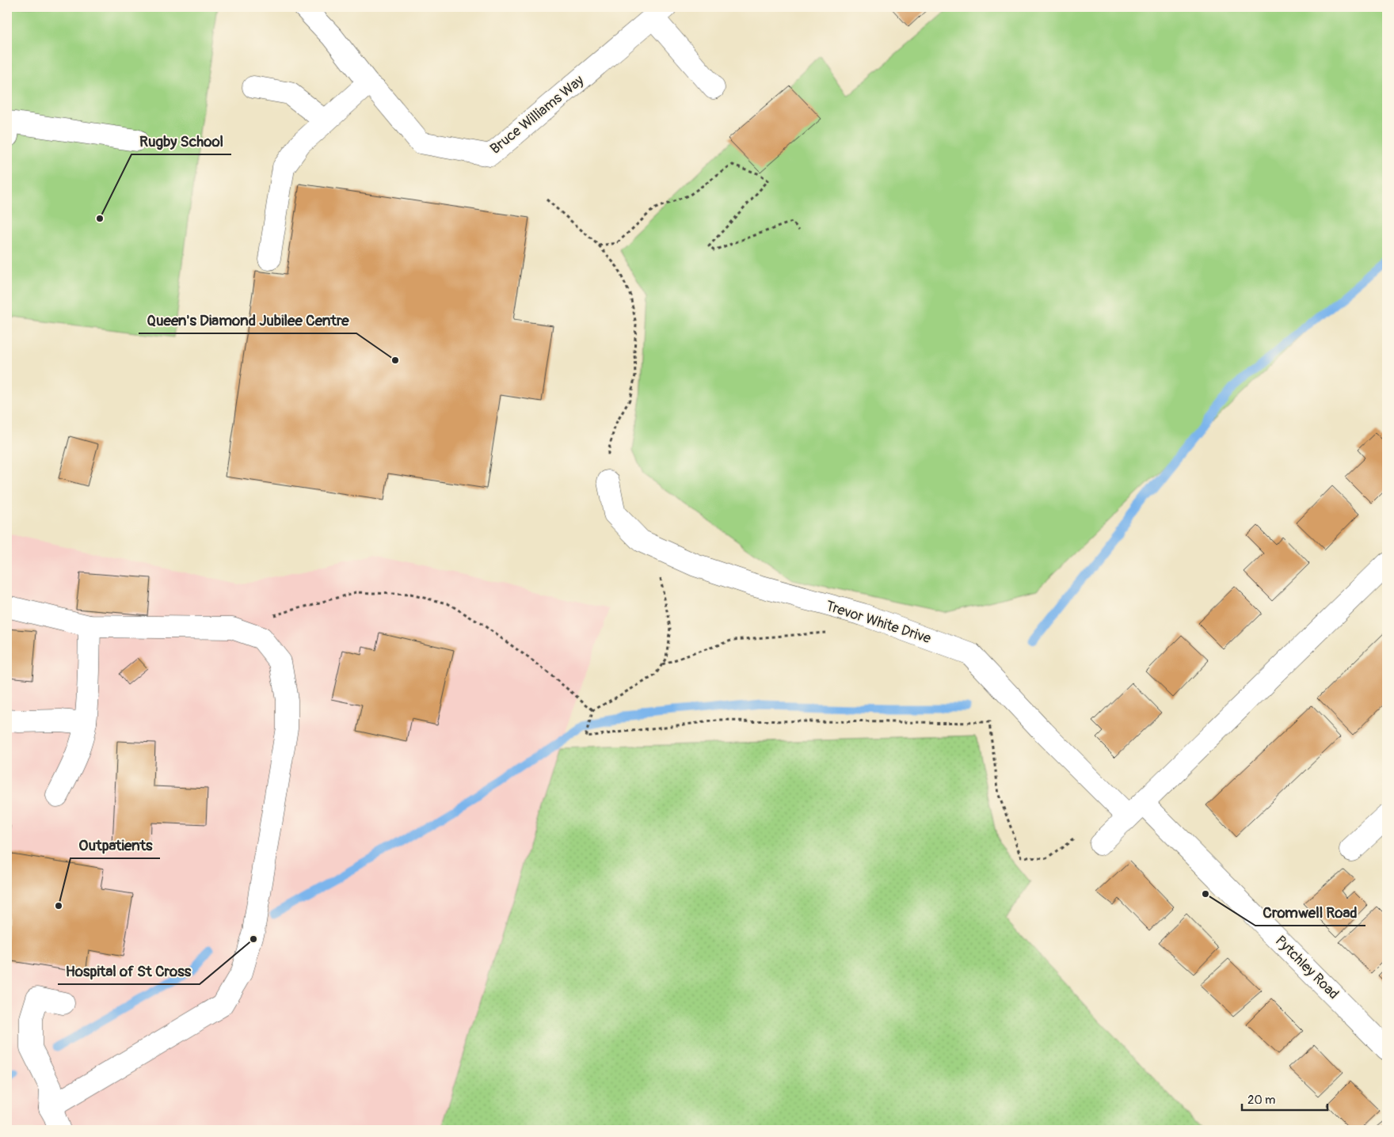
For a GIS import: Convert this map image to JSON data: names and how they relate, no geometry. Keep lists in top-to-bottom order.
{
  "streets": {
    "street": ["Bruce Williams Way", "Trevor White Drive", "Pytchley Road"]
  },
  "crossings": [
    ["Trevor White Drive", "Pytchley Road"]
  ],
  "places": [
    "Rugby School",
    "Queen's Diamond Jubilee Centre",
    "Cromwell Road",
    "Outpatients",
    "Hospital of St Cross"
  ],
  "scale_bar": "20 m"
}
